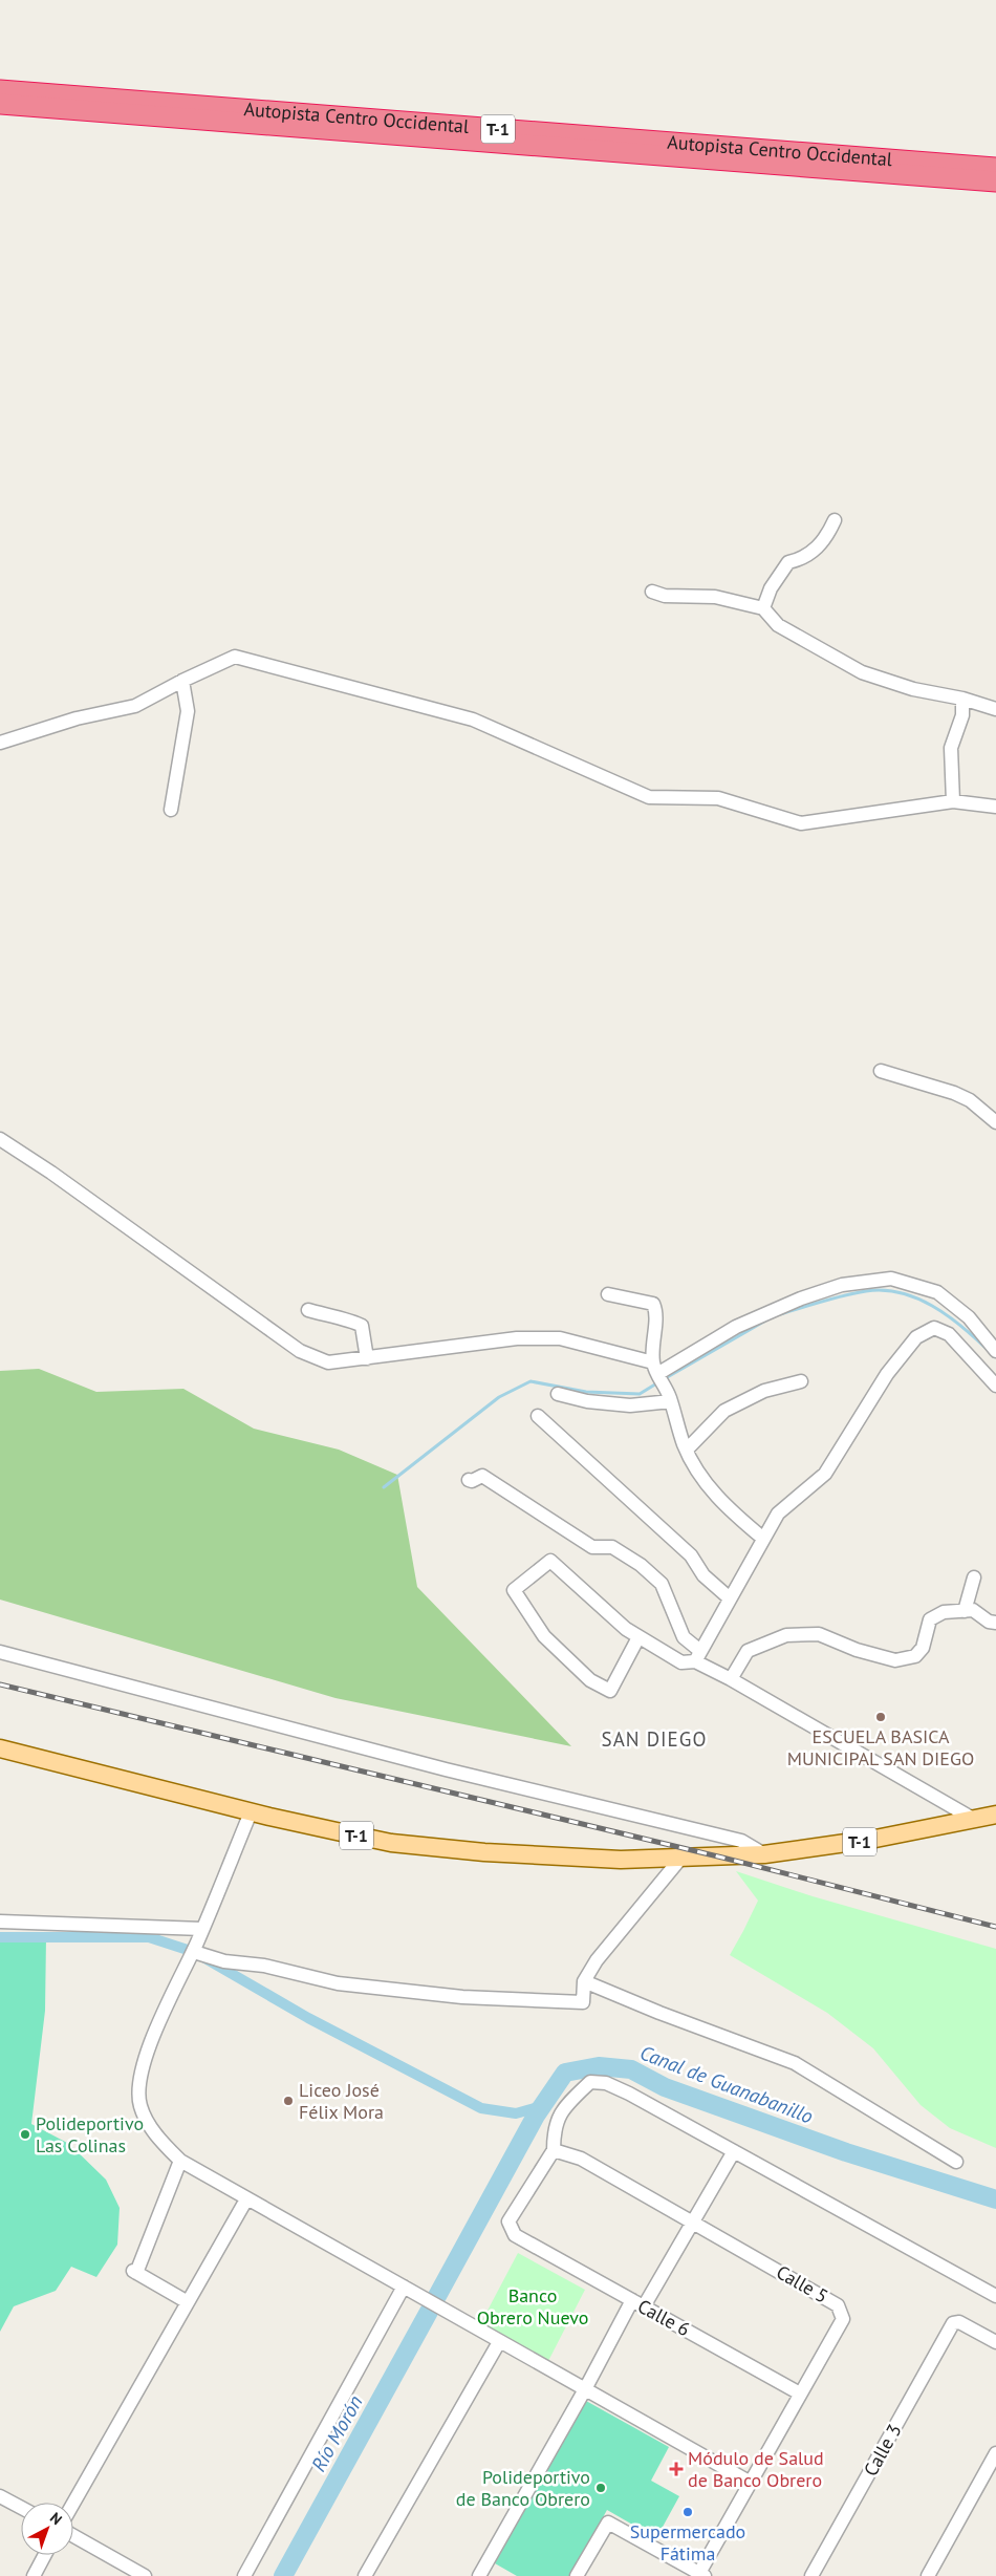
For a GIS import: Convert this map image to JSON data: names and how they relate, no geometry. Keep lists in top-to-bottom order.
{
  "streets": {
    "highway": ["Autopista Centro Occidental", "T-1"],
    "street": ["Calle 5", "Calle 6", "Calle 3"]
  },
  "crossings": [
    ["Calle 5", "Calle 6"]
  ],
  "districts": ["SAN DIEGO"],
  "water": ["Canal de Guanabanillo", "Río Morón"],
  "parks": ["Banco Obrero Nuevo"],
  "places": {
    "other": [
      "ESCUELA BASICA MUNICIPAL SAN DIEGO",
      "Liceo José Félix Mora",
      "Polideportivo Las Colinas",
      "Polideportivo de Banco Obrero",
      "Supermercado Fátima"
    ],
    "health": ["Módulo de Salud de Banco Obrero"]
  },
  "north": "top right"
}
